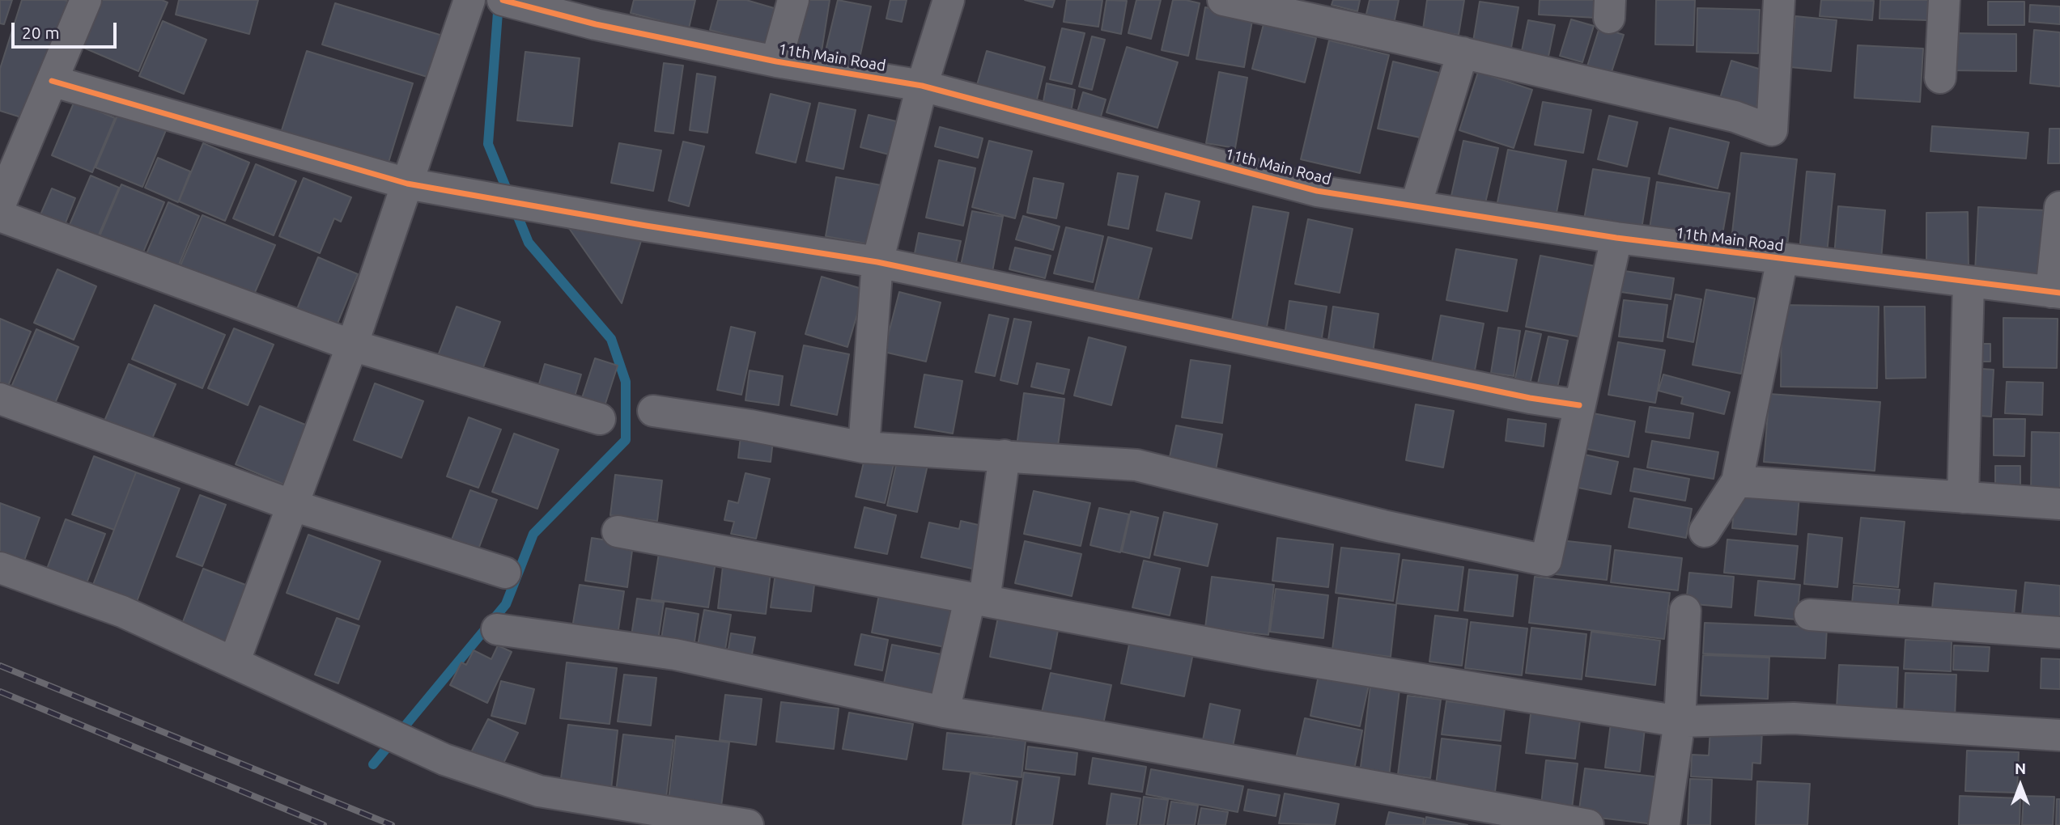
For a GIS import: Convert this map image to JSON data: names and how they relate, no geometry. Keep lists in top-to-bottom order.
{
  "streets": {
    "street": ["11th Main Road"]
  },
  "scale_bar": "20 m",
  "north": "top"
}
